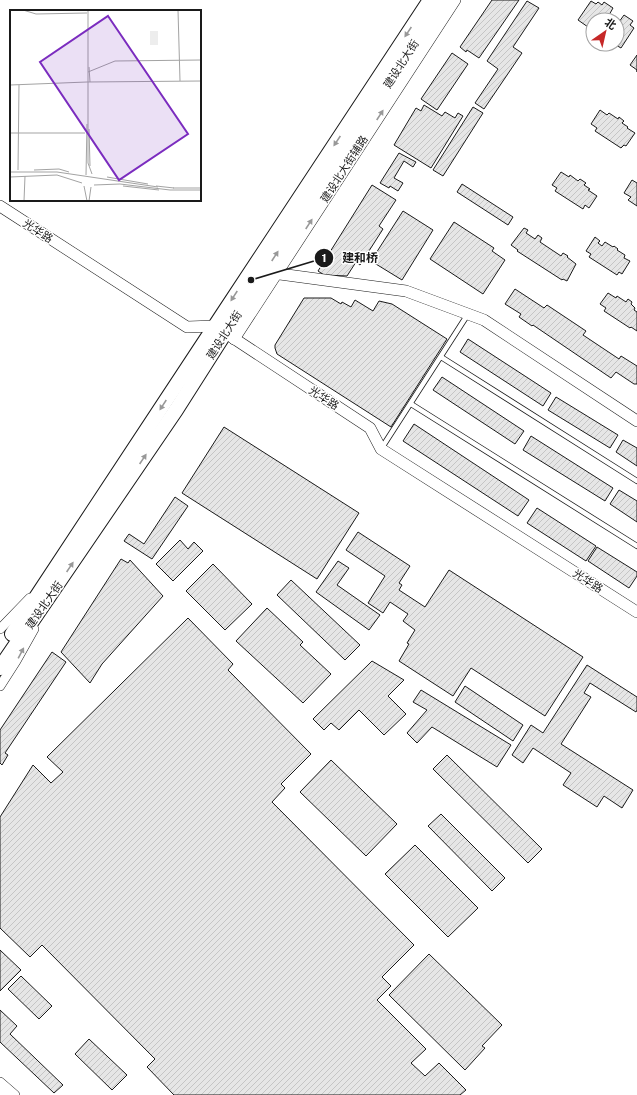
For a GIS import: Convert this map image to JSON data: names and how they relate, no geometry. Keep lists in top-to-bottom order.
{
  "streets": {
    "main road": ["建设北大街"],
    "street": ["建设北大街辅路", "光华路"]
  },
  "crossings": [
    ["建设北大街", "建设北大街辅路"],
    ["建设北大街", "光华路"]
  ],
  "one_way": ["建设北大街辅路"],
  "places": ["建和桥"],
  "north": "top right"
}
